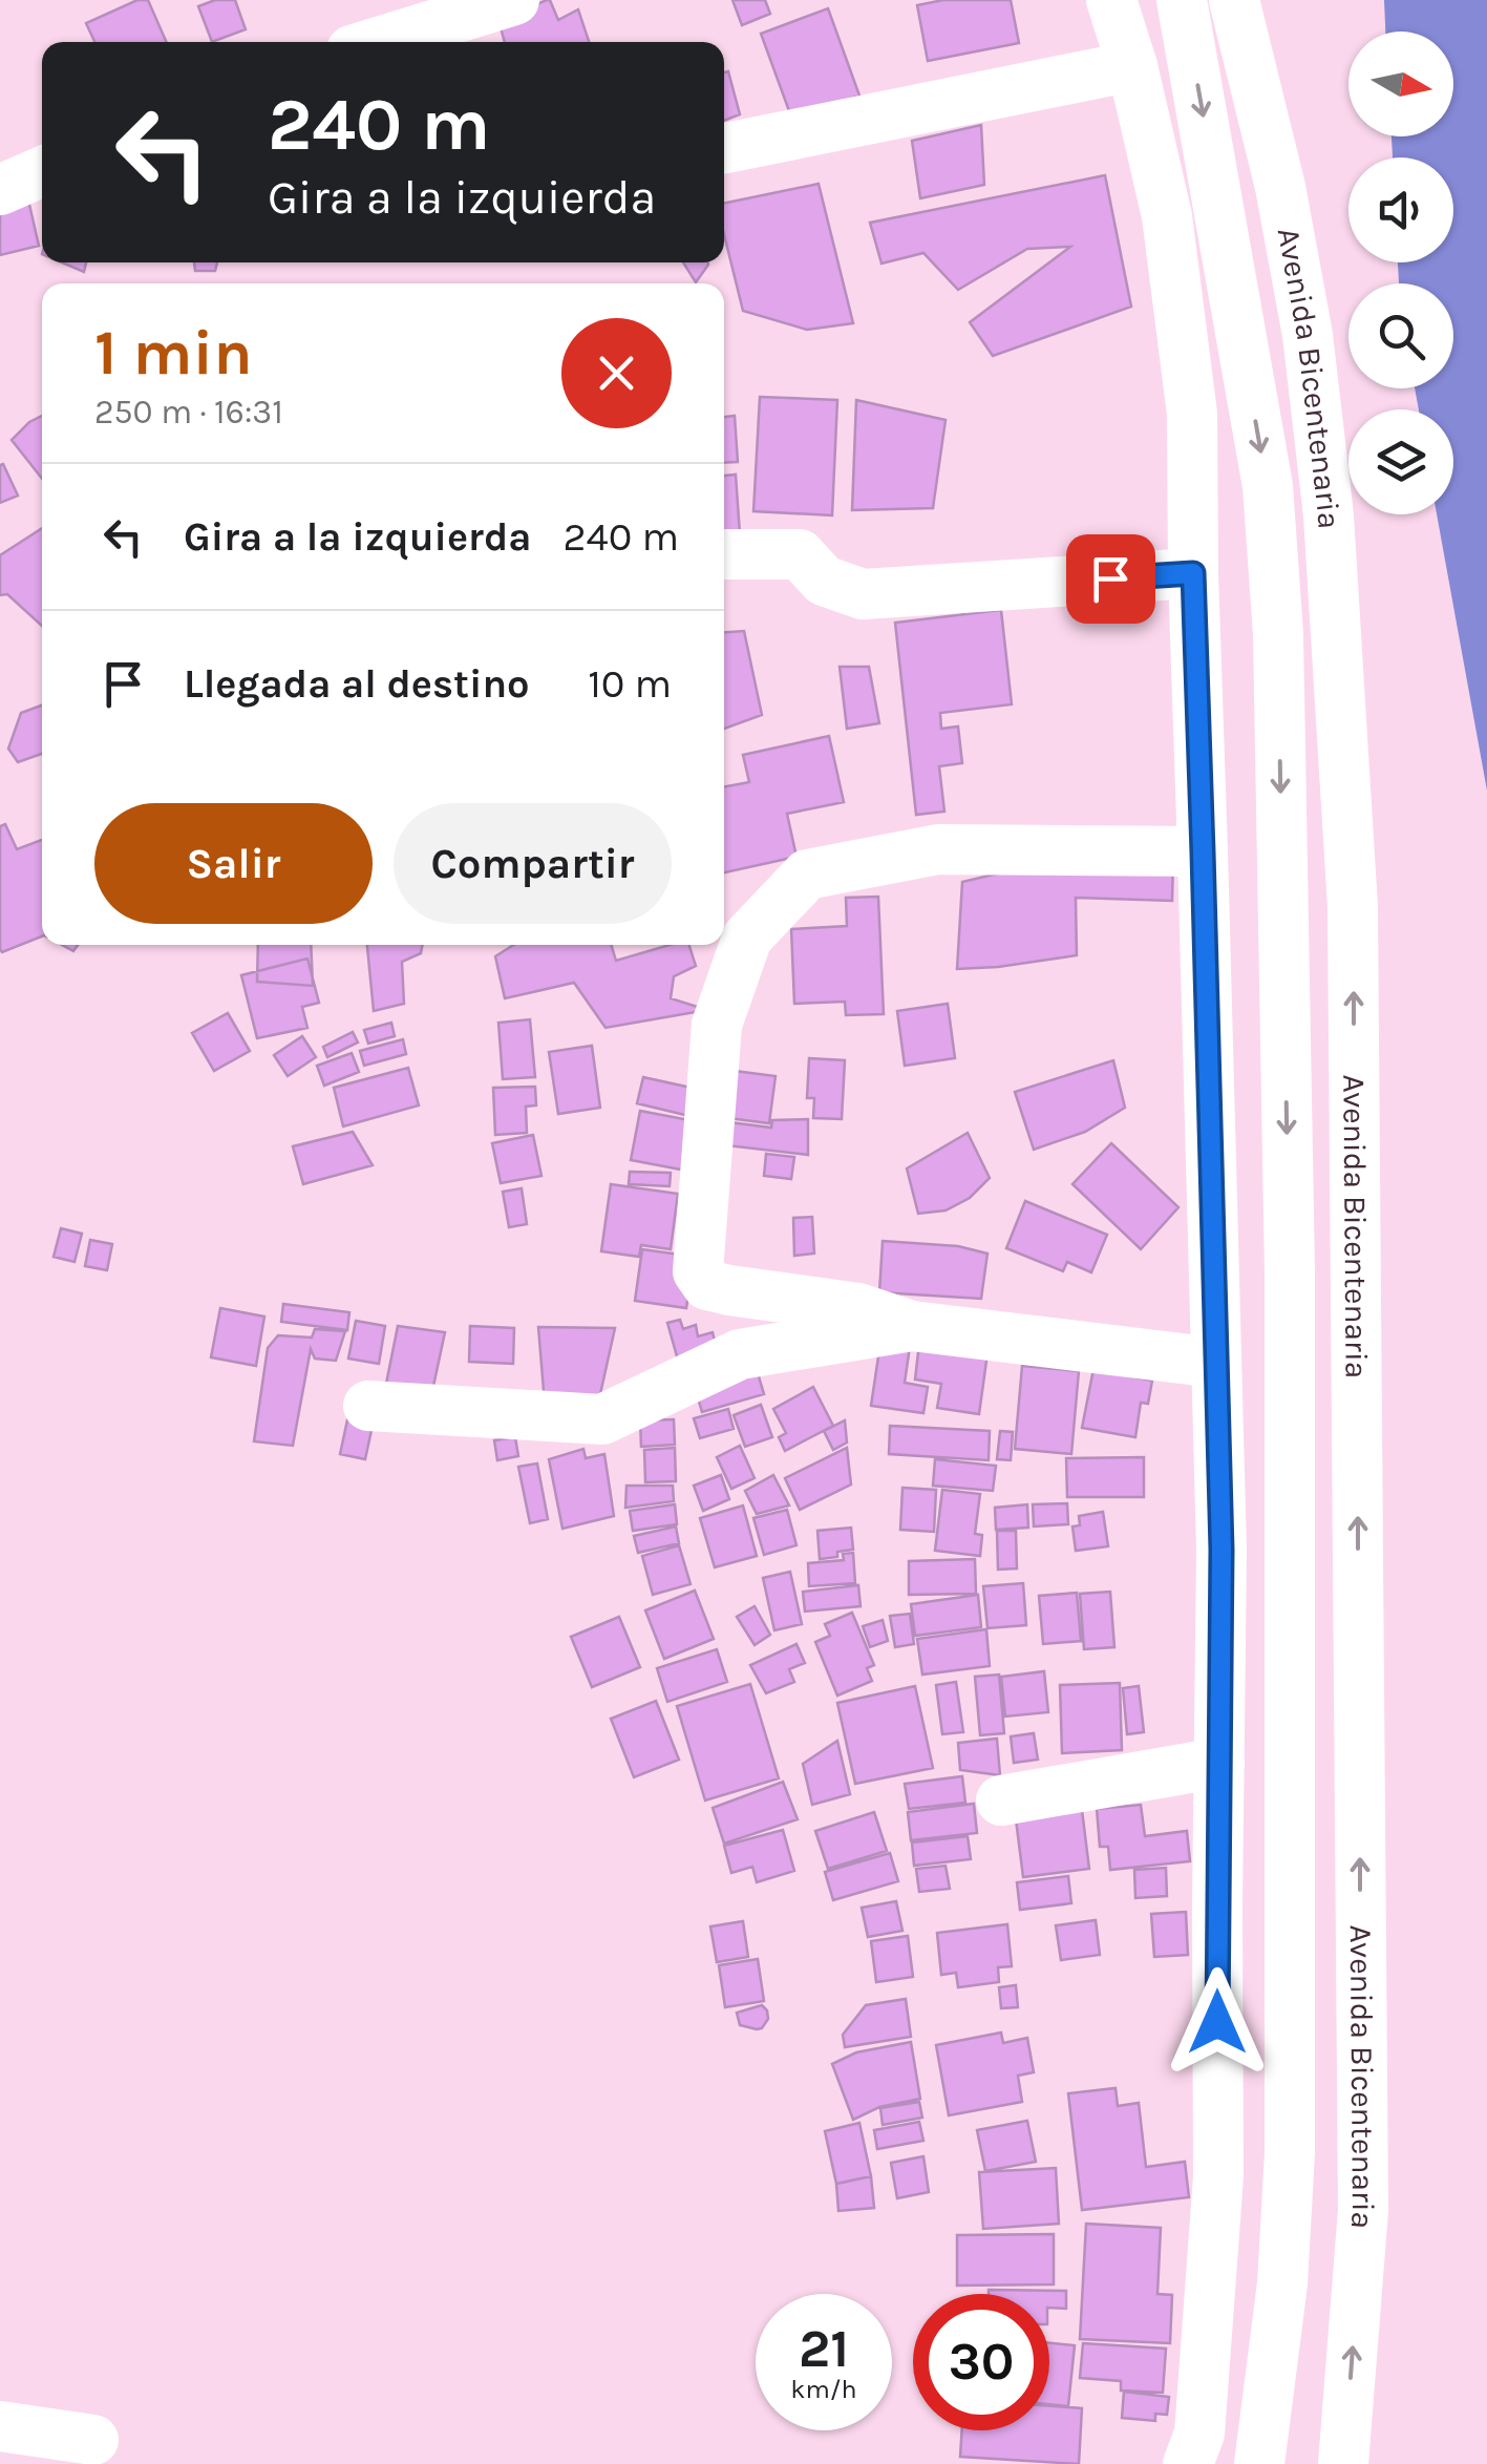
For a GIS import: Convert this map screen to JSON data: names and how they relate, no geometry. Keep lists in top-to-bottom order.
{
  "streets": {
    "street": ["Avenida Bicentenaria"]
  },
  "north": "right",
  "page": {
    "turn": ["240 m", "Gira a la izquierda"],
    "heading": ["1 min", "250 m · 16:31"],
    "list": [
      {
        "name": "Gira a la izquierda",
        "value": "240 m"
      },
      {
        "name": "Llegada al destino",
        "value": "10 m"
      }
    ],
    "buttons": ["Salir", "Compartir"],
    "speed": "21 km/h",
    "limit": "30"
  }
}
